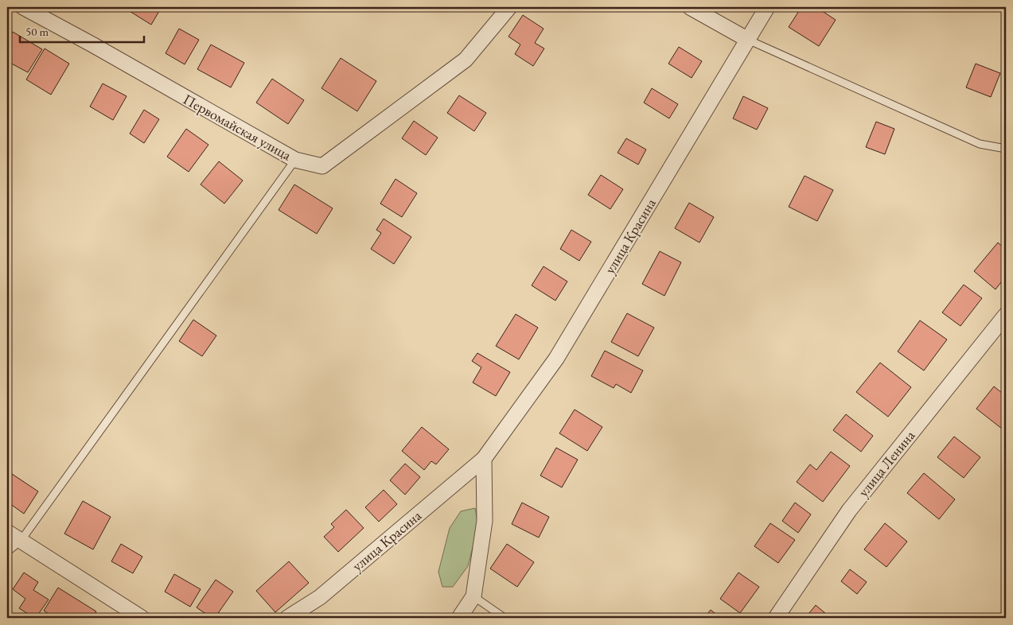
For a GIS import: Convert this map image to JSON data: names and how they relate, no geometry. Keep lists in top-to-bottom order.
{
  "streets": {
    "street": ["Первомайская улица", "улица Красина", "улица Ленина"]
  },
  "scale_bar": "50 m"
}
